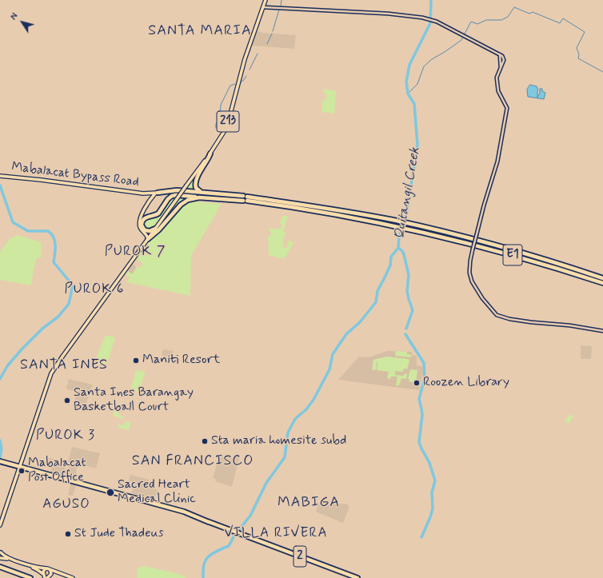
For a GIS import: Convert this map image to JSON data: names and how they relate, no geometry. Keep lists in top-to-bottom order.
{
  "streets": {
    "highway": ["E1", "2"],
    "main road": ["213", "Mabalacat Bypass Road"]
  },
  "crossings": [
    ["213", "2"]
  ],
  "districts": [
    "SANTA MARIA",
    "PUROK 7",
    "PUROK 6",
    "SANTA INES",
    "PUROK 3",
    "SAN FRANCISCO",
    "MABIGA",
    "AGUSO",
    "VILLA RIVERA"
  ],
  "water": ["Quitangil Creek"],
  "places": [
    "Maniti Resort",
    "Roozen Library",
    "Santa Ines Barangay Basketball Court",
    "Sta maria homesite subd",
    "Mabalacat Post Office",
    "Sacred Heart Medical Clinic",
    "St Jude Thadeus"
  ],
  "north": "top left"
}
